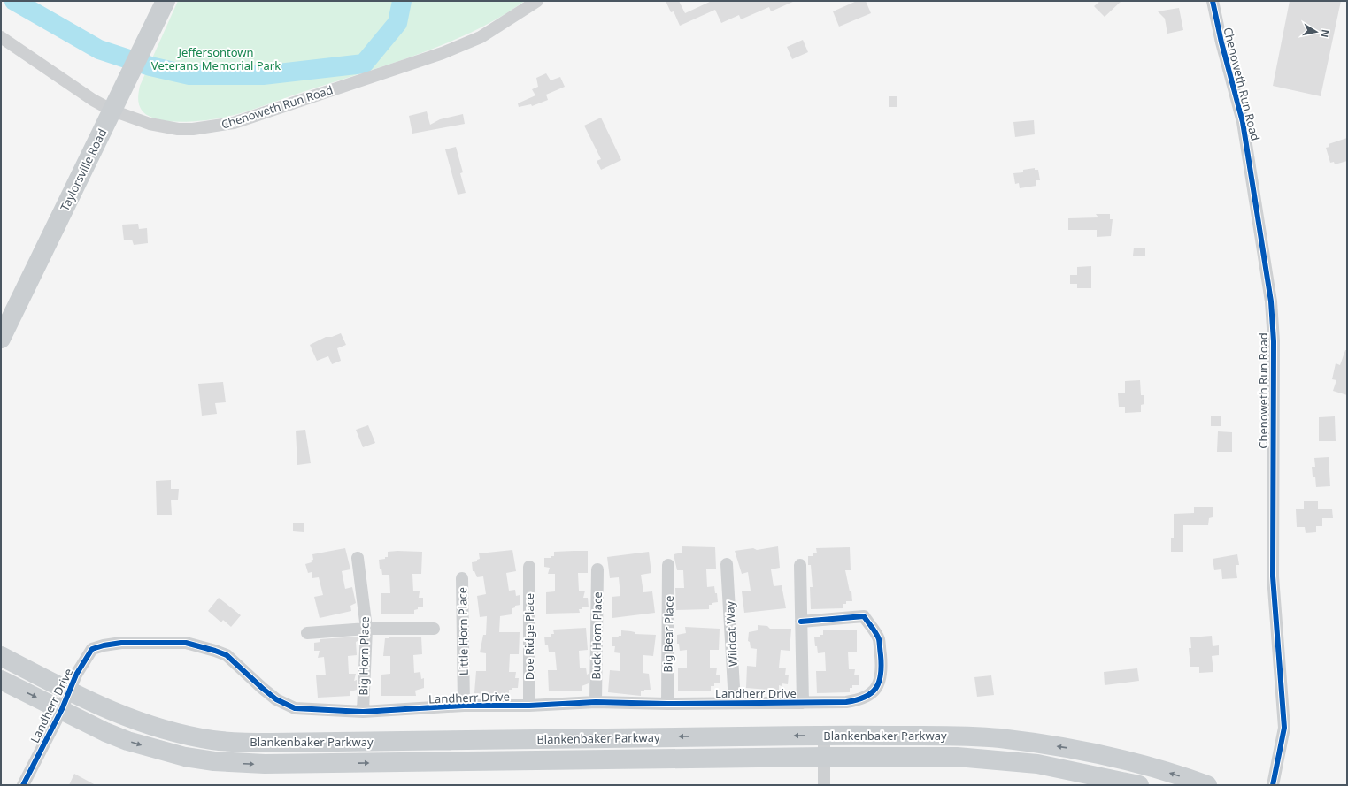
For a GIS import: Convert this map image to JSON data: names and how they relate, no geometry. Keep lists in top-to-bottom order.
{
  "streets": {
    "main road": ["Taylorsville Road", "Blankenbaker Parkway"],
    "street": [
      "Chenoweth Run Road",
      "Little Horn Place",
      "Big Bear Place",
      "Wildcat Way",
      "Buck Horn Place",
      "Doe Ridge Place",
      "Big Horn Place",
      "Landherr Drive"
    ]
  },
  "crossings": [
    ["Chenoweth Run Road", "Taylorsville Road"],
    ["Little Horn Place", "Landherr Drive"],
    ["Big Bear Place", "Landherr Drive"],
    ["Wildcat Way", "Landherr Drive"],
    ["Buck Horn Place", "Landherr Drive"],
    ["Doe Ridge Place", "Landherr Drive"],
    ["Big Horn Place", "Landherr Drive"],
    ["Landherr Drive", "Blankenbaker Parkway"]
  ],
  "parks": ["Jeffersontown Veterans Memorial Park"],
  "north": "right"
}
